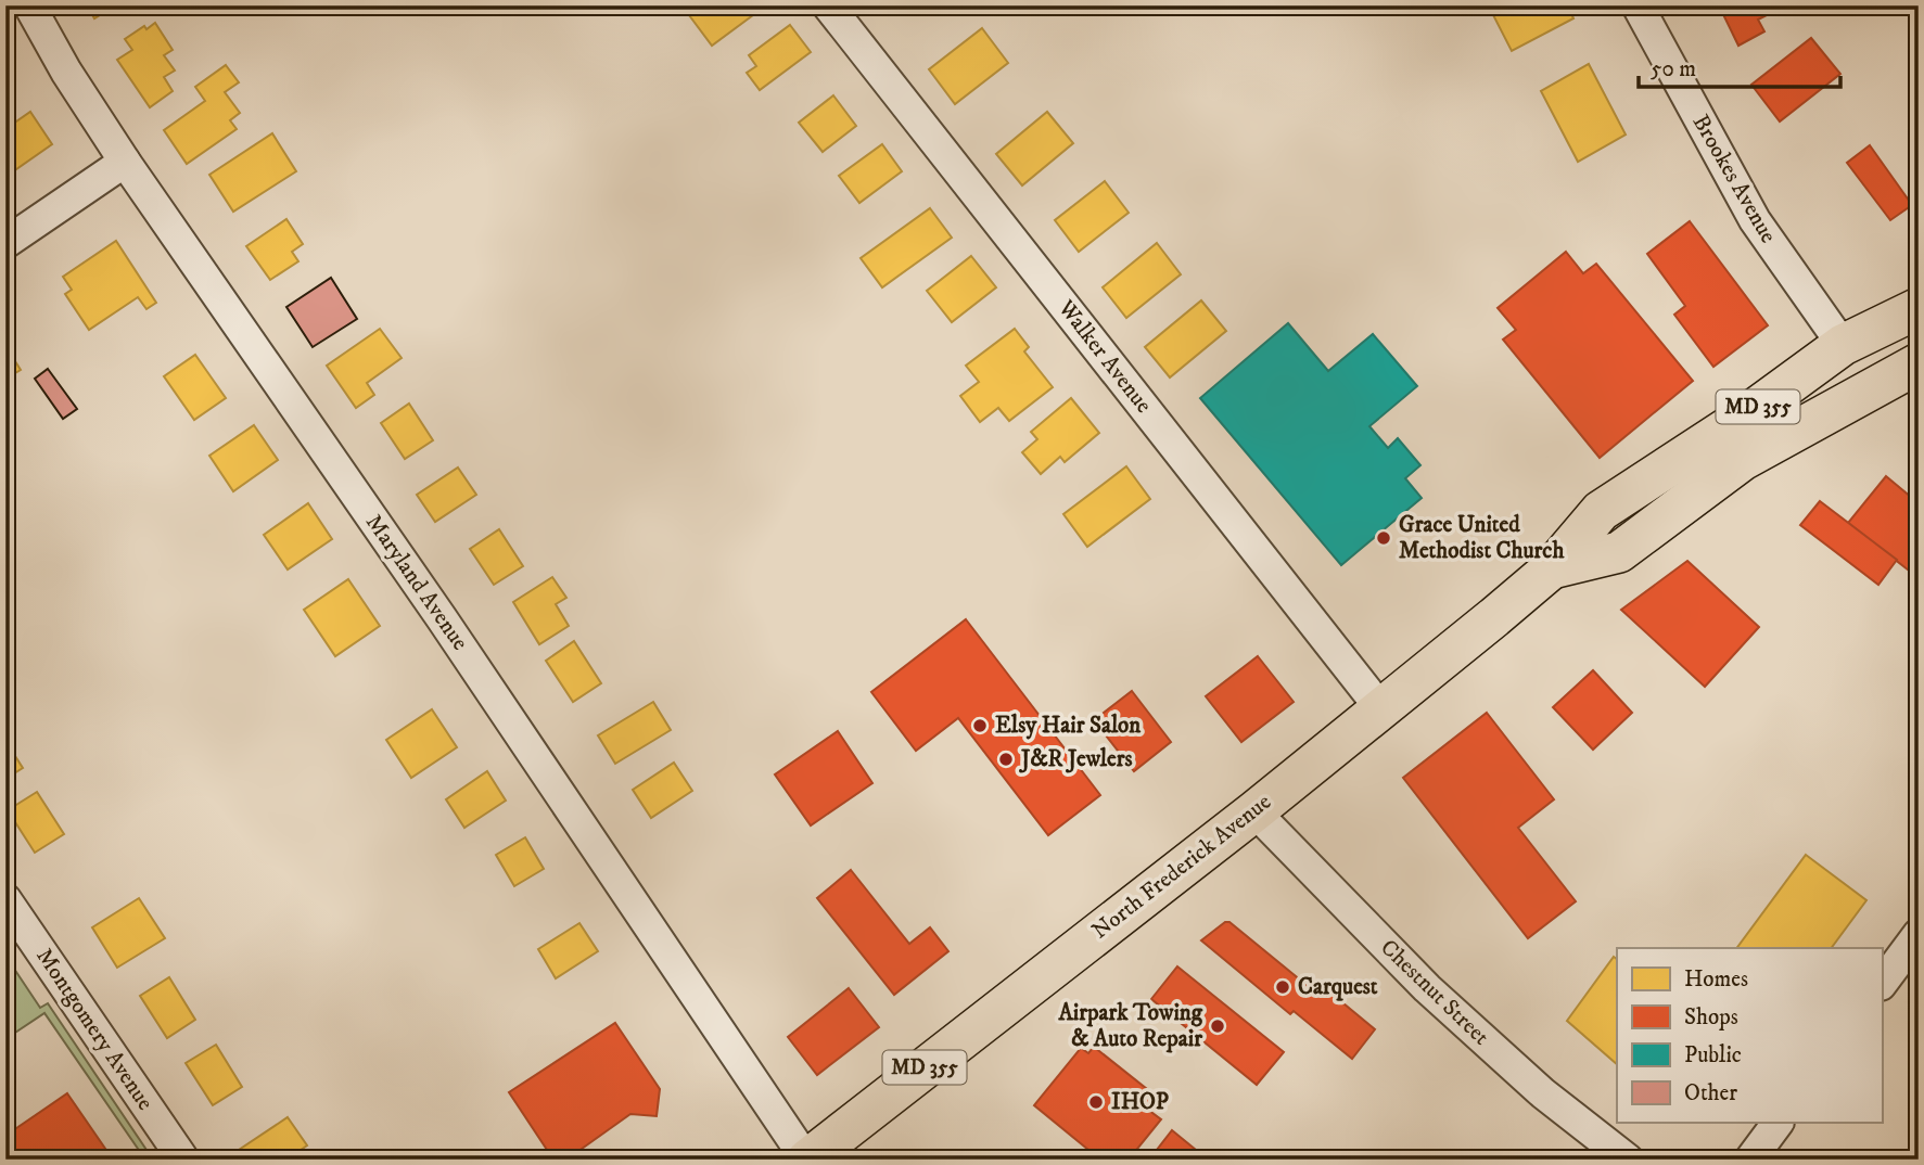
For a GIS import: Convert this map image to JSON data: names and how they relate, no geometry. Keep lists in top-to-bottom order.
{
  "streets": {
    "main road": ["MD 355", "North Frederick Avenue"],
    "street": [
      "Brookes Avenue",
      "Walker Avenue",
      "Maryland Avenue",
      "Chestnut Street",
      "Montgomery Avenue"
    ]
  },
  "crossings": [
    ["Brookes Avenue", "North Frederick Avenue"],
    ["Walker Avenue", "North Frederick Avenue"],
    ["Maryland Avenue", "North Frederick Avenue"],
    ["North Frederick Avenue", "Chestnut Street"]
  ],
  "places": [
    "Grace United Methodist Church",
    "Elsy Hair Salon",
    "J&R Jewlers",
    "Carquest",
    "Airpark Towing & Auto Repair",
    "IHOP"
  ],
  "legend": [
    "Homes",
    "Shops",
    "Public",
    "Other"
  ],
  "scale_bar": "50 m"
}
